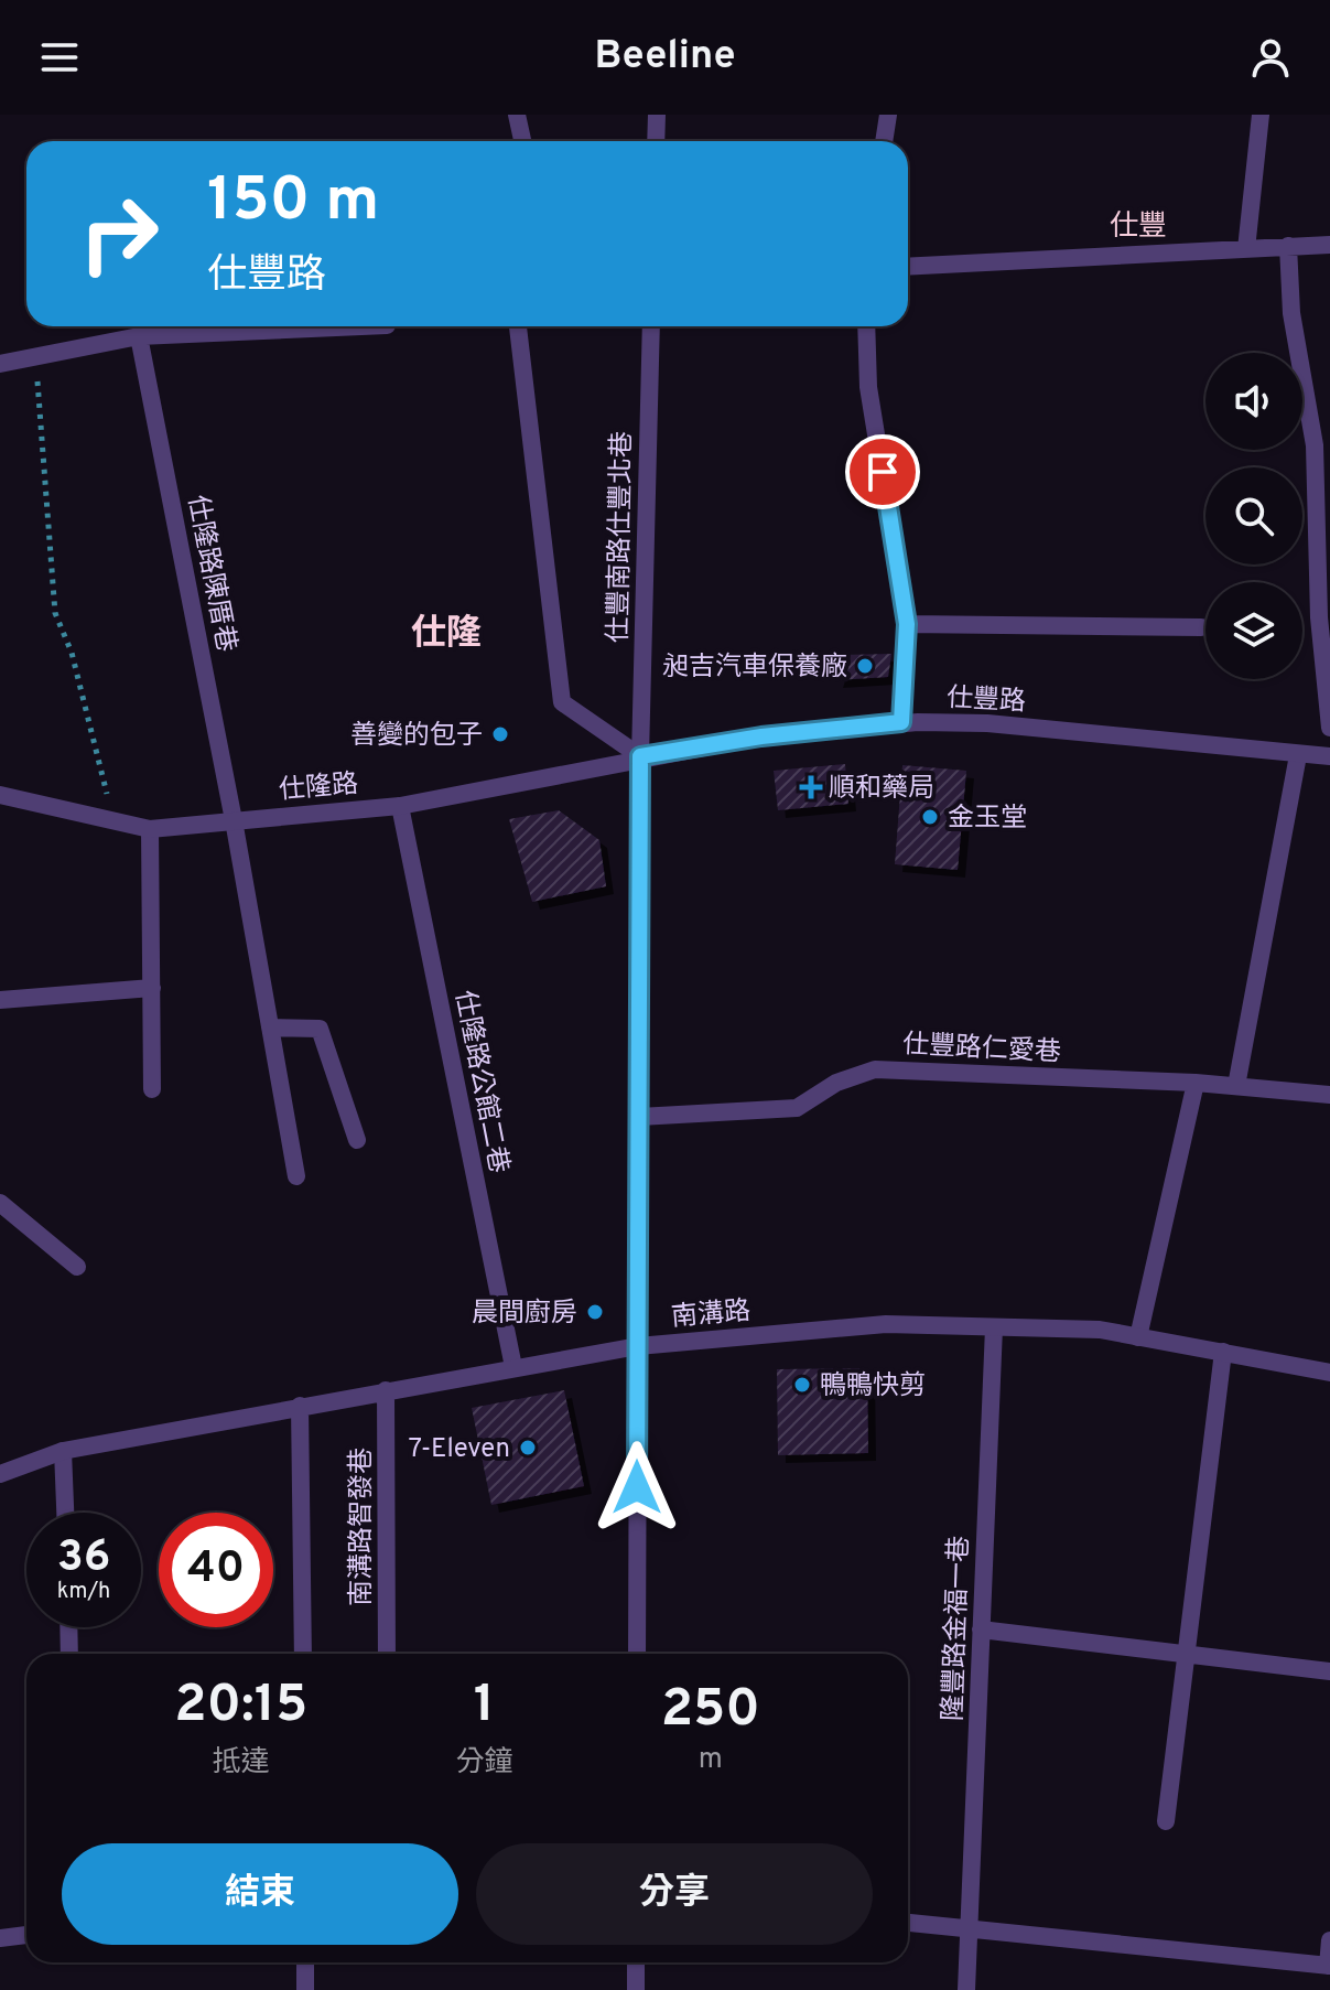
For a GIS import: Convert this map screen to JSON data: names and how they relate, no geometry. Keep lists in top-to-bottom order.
{
  "streets": {
    "street": [
      "仕豐南路仕豐北巷",
      "仕隆路陳厝巷",
      "仕豐路",
      "仕隆路",
      "仕豐路仁愛巷",
      "仕隆路公館二巷",
      "南溝路",
      "南溝路智發巷",
      "隆豐路金福一巷"
    ]
  },
  "crossings": [
    ["仕豐南路仕豐北巷", "仕豐路"],
    ["仕豐南路仕豐北巷", "仕隆路"],
    ["仕豐南路仕豐北巷", "仕豐路仁愛巷"],
    ["仕豐南路仕豐北巷", "南溝路"],
    ["仕隆路陳厝巷", "仕隆路"],
    ["仕豐路", "仕隆路"],
    ["仕隆路", "仕隆路公館二巷"],
    ["仕隆路公館二巷", "南溝路"],
    ["南溝路", "南溝路智發巷"],
    ["南溝路", "隆豐路金福一巷"]
  ],
  "districts": ["仕豐", "仕隆"],
  "places": {
    "other": [
      "昶吉汽車保養廠",
      "善變的包子",
      "金玉堂",
      "晨間廚房",
      "鴨鴨快剪",
      "7-Eleven"
    ],
    "health": ["順和藥局"]
  },
  "page": {
    "header": "Beeline",
    "turn": ["150 m", "仕豐路"],
    "speed": "36 km/h",
    "limit": "40",
    "eta": [
      "20:15",
      "抵達",
      "1",
      "分鐘",
      "250",
      "m"
    ],
    "buttons": ["結束", "分享"]
  }
}
